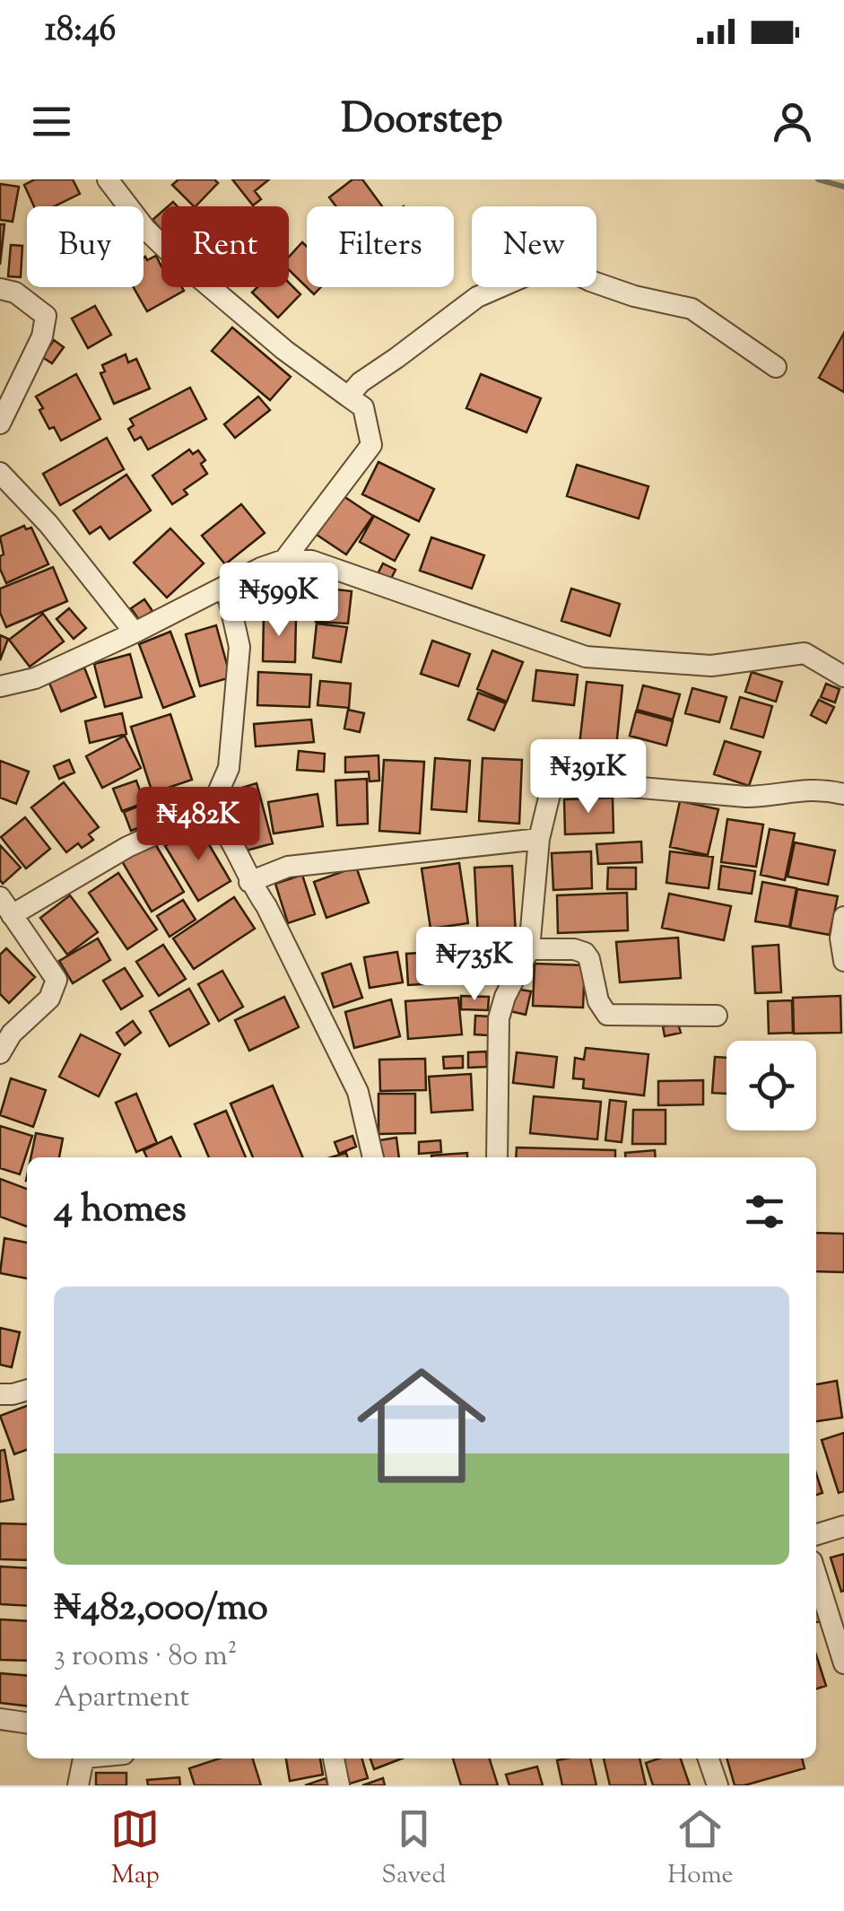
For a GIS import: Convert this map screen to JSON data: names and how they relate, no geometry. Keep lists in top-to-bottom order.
{
  "page": {
    "status": "18:46",
    "header": "Doorstep",
    "chip": [
      "Buy",
      "Rent",
      "Filters",
      "New"
    ],
    "price": [
      "₦599K",
      "₦391K",
      "₦482K",
      "₦735K"
    ],
    "heading": "4 homes",
    "list": [
      {
        "name": "₦482,000/mo",
        "note": "3 rooms · 80 m² · Apartment"
      }
    ],
    "tabs": ["Map", "Saved", "Home"]
  }
}
